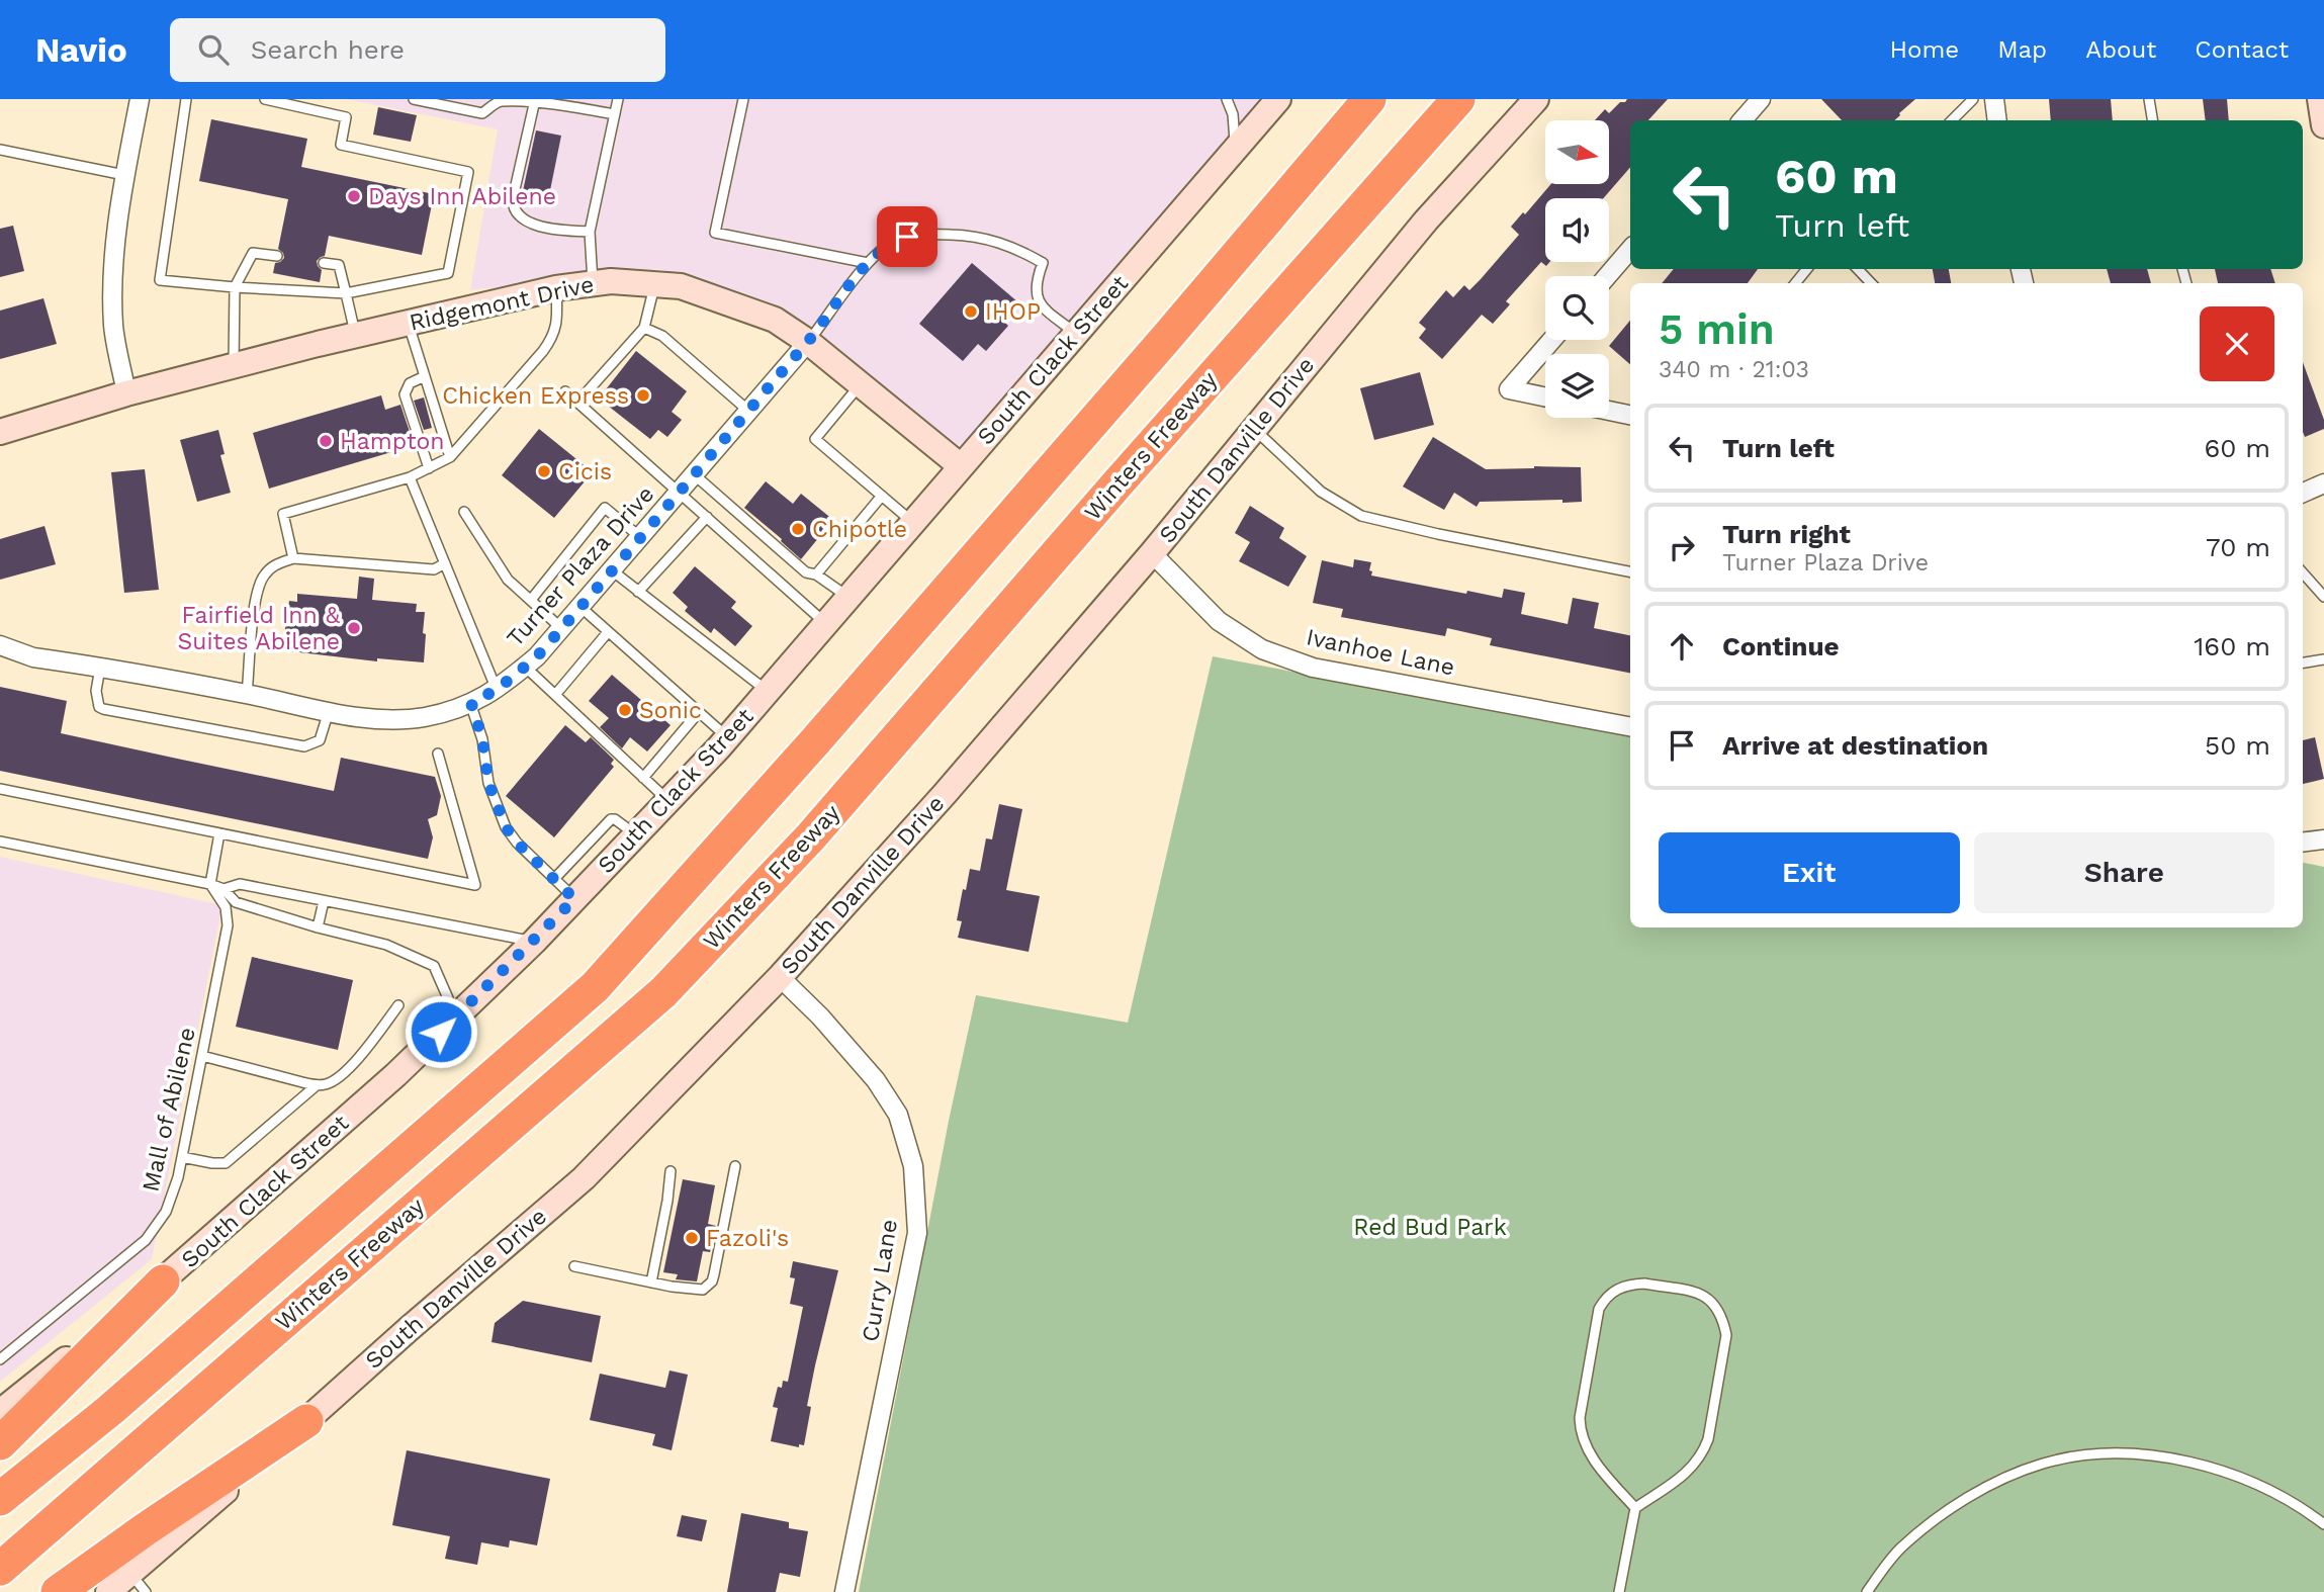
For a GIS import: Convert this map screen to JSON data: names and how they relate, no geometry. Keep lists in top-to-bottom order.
{
  "streets": {
    "highway": ["Winters Freeway"],
    "main road": ["Ridgemont Drive", "South Clack Street", "South Danville Drive"],
    "street": ["Turner Plaza Drive", "Ivanhoe Lane", "Curry Lane"],
    "lane": ["Mall of Abilene"]
  },
  "crossings": [
    ["Ridgemont Drive", "South Clack Street"],
    ["Ridgemont Drive", "Turner Plaza Drive"],
    ["South Danville Drive", "Ivanhoe Lane"],
    ["South Danville Drive", "Curry Lane"]
  ],
  "parks": ["Red Bud Park"],
  "places": [
    "Days Inn Abilene",
    "IHOP",
    "Chicken Express",
    "Hampton",
    "Cicis",
    "Chipotle",
    "Fairfield Inn & Suites Abilene",
    "Sonic",
    "Fazoli's"
  ],
  "north": "right",
  "page": {
    "header": "Navio",
    "search": "Search here",
    "nav": [
      "Home",
      "Map",
      "About",
      "Contact"
    ],
    "turn": ["60 m", "Turn left"],
    "heading": ["5 min", "340 m · 21:03"],
    "list": [
      {
        "name": "Turn left",
        "value": "60 m"
      },
      {
        "name": "Turn right",
        "note": "Turner Plaza Drive",
        "value": "70 m"
      },
      {
        "name": "Continue",
        "value": "160 m"
      },
      {
        "name": "Arrive at destination",
        "value": "50 m"
      }
    ],
    "buttons": ["Exit", "Share"]
  }
}
